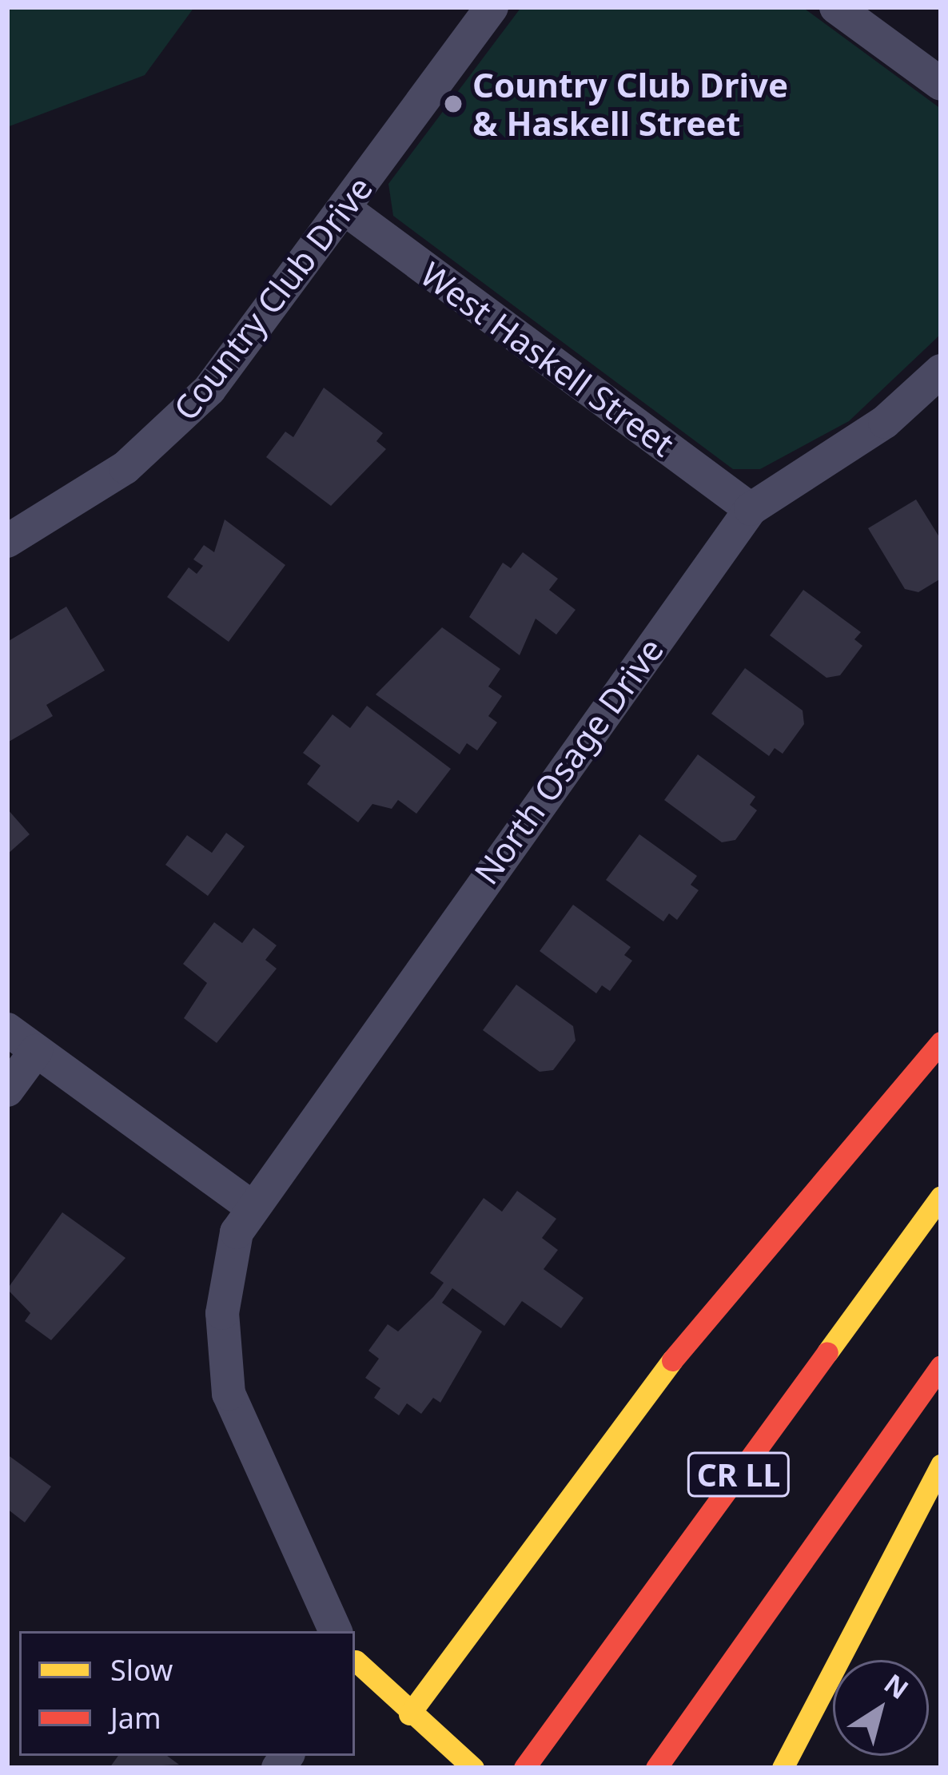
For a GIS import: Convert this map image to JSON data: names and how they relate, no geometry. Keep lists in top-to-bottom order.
{
  "streets": {
    "main road": ["CR LL"],
    "street": ["Country Club Drive", "West Haskell Street", "North Osage Drive"]
  },
  "crossings": [
    ["Country Club Drive", "West Haskell Street"],
    ["West Haskell Street", "North Osage Drive"]
  ],
  "places": ["Country Club Drive & Haskell Street"],
  "legend": ["Slow", "Jam"],
  "north": "top right"
}
